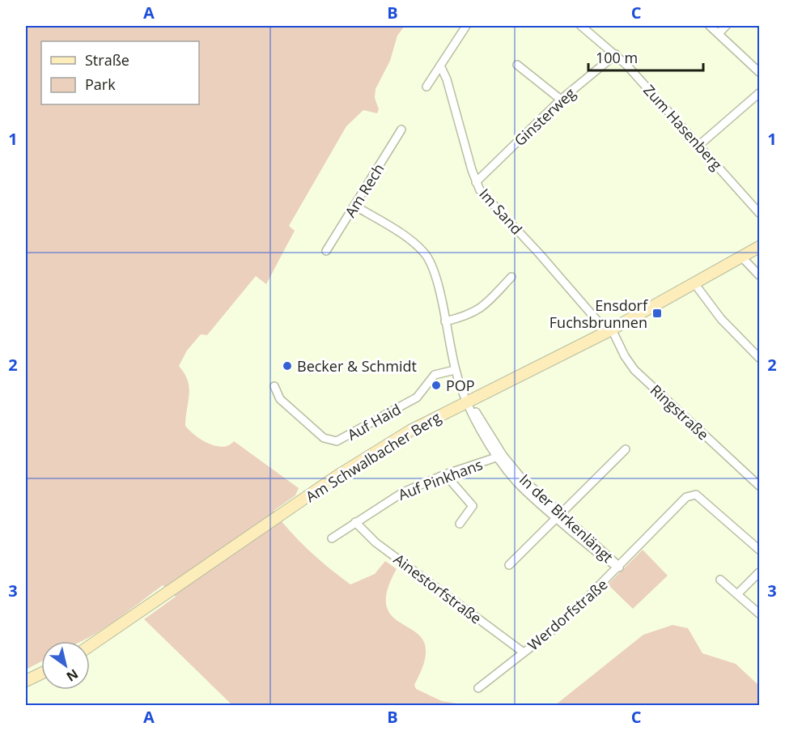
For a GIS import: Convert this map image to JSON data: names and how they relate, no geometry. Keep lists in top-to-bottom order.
{
  "streets": {
    "main road": ["Am Schwalbacher Berg"],
    "street": [
      "Ginsterweg",
      "Zum Hasenberg",
      "Am Rech",
      "Im Sand",
      "Ringstraße",
      "Auf Haid",
      "Auf Pinkhans",
      "In der Birkenlängt",
      "Ainestorfstraße",
      "Werdorfstraße"
    ]
  },
  "crossings": [
    ["Ginsterweg", "Zum Hasenberg"],
    ["Ginsterweg", "Im Sand"],
    ["Am Rech", "In der Birkenlängt"],
    ["Im Sand", "Ringstraße"],
    ["Im Sand", "Am Schwalbacher Berg"],
    ["Ringstraße", "Am Schwalbacher Berg"],
    ["Auf Haid", "In der Birkenlängt"],
    ["Am Schwalbacher Berg", "In der Birkenlängt"],
    ["Auf Pinkhans", "In der Birkenlängt"],
    ["Auf Pinkhans", "Ainestorfstraße"],
    ["In der Birkenlängt", "Werdorfstraße"],
    ["Ainestorfstraße", "Werdorfstraße"]
  ],
  "places": {
    "transit": ["Ensdorf Fuchsbrunnen"],
    "other": ["Becker & Schmidt", "POP"]
  },
  "legend": ["Straße", "Park"],
  "scale_bar": "100 m",
  "north": "bottom right",
  "grid": {
    "columns": ["A", "B", "C"],
    "rows": ["1", "2", "3"]
  }
}
